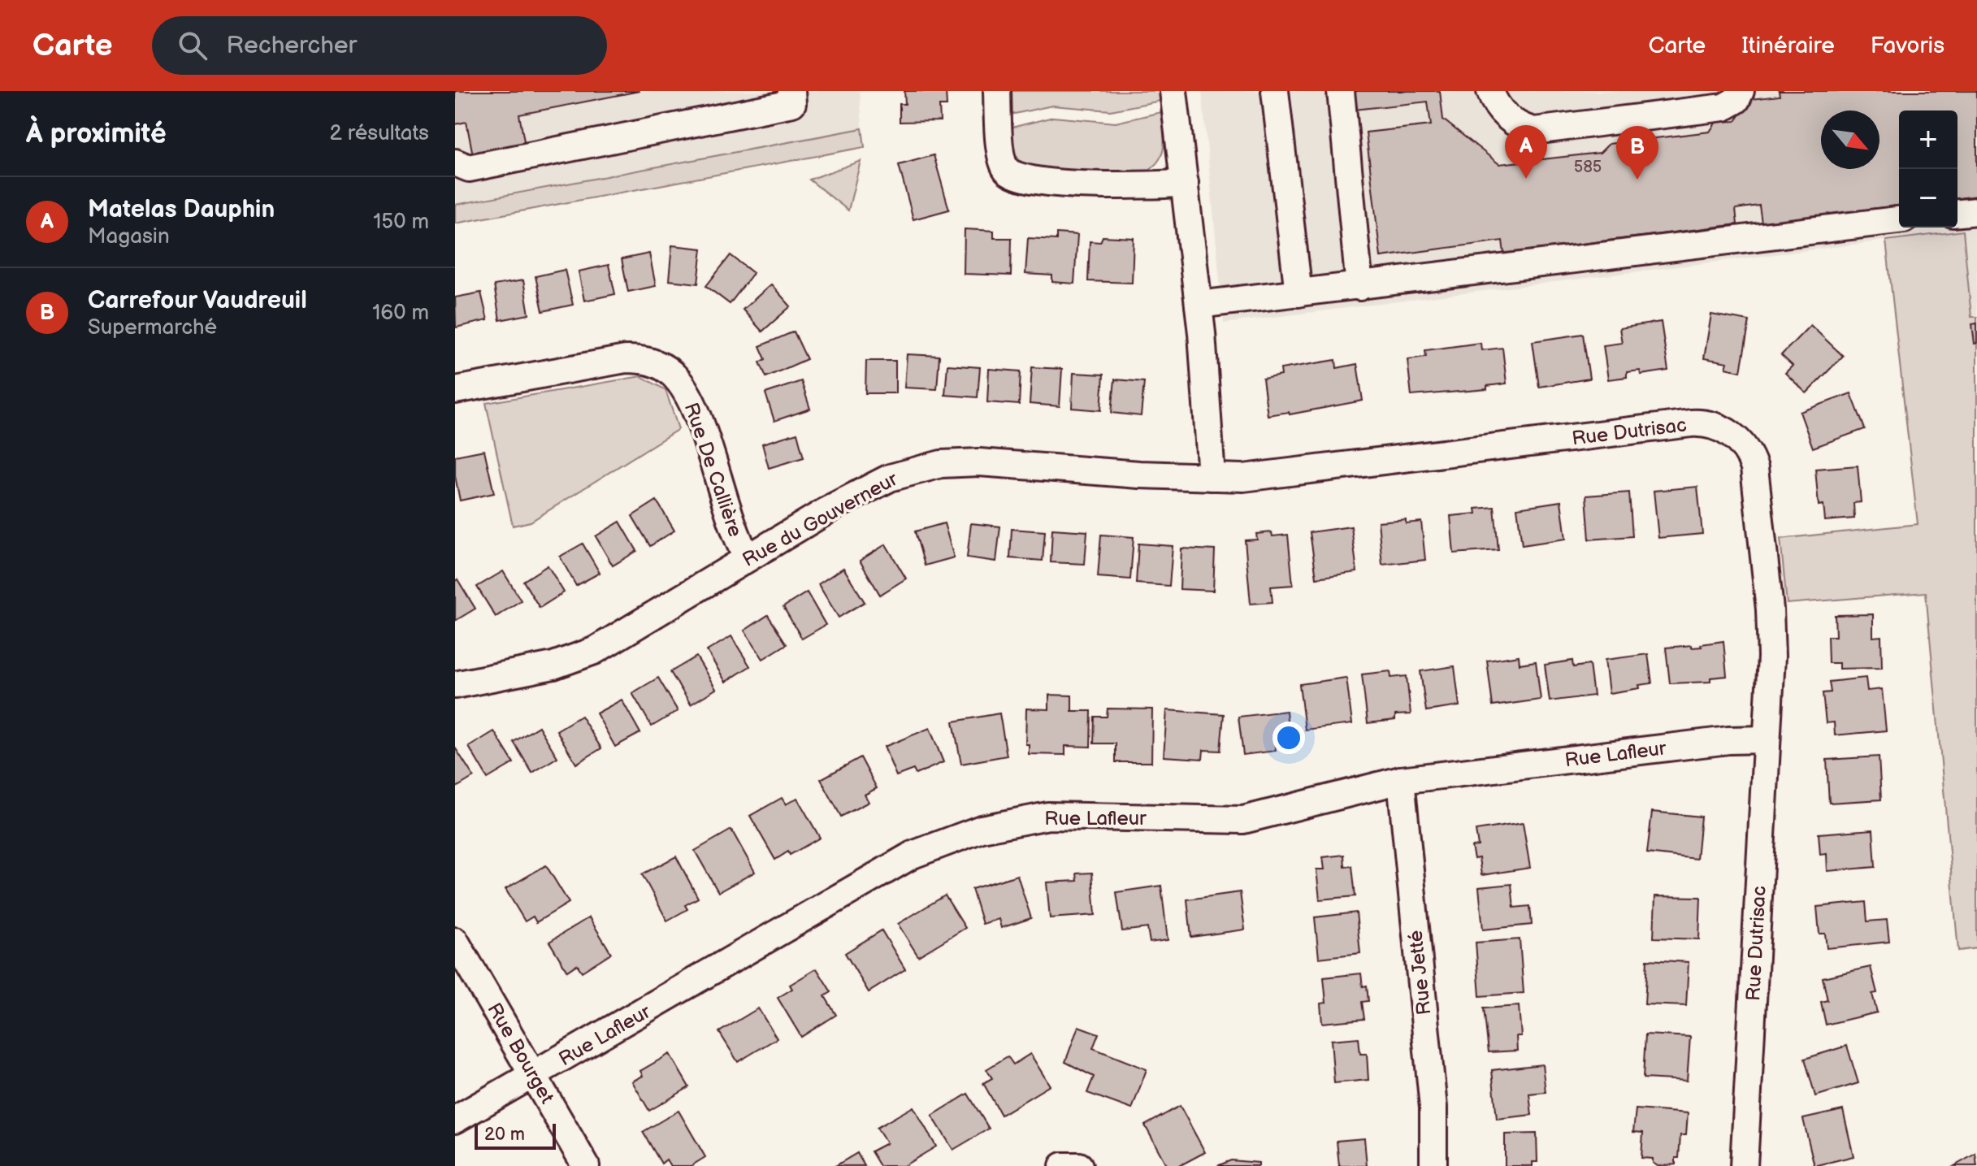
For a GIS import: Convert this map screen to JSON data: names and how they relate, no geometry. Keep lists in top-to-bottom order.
{
  "streets": {
    "street": [
      "Rue Dutrisac",
      "Rue De Callière",
      "Rue du Gouverneur",
      "Rue Lafleur",
      "Rue Jetté",
      "Rue Bourget"
    ]
  },
  "crossings": [
    ["Rue Dutrisac", "Rue du Gouverneur"],
    ["Rue Dutrisac", "Rue Lafleur"],
    ["Rue De Callière", "Rue du Gouverneur"],
    ["Rue Lafleur", "Rue Jetté"],
    ["Rue Lafleur", "Rue Bourget"]
  ],
  "house_numbers": ["585"],
  "scale_bar": "20 m",
  "north": "bottom right",
  "page": {
    "header": "Carte",
    "search": "Rechercher",
    "nav": ["Carte", "Itinéraire", "Favoris"],
    "heading": ["À proximité", "2 résultats"],
    "map_buttons": ["+", "−"],
    "pins": ["A", "B"],
    "list": [
      {
        "mark": "A",
        "name": "Matelas Dauphin",
        "note": "Magasin",
        "value": "150 m"
      },
      {
        "mark": "B",
        "name": "Carrefour Vaudreuil",
        "note": "Supermarché",
        "value": "160 m"
      }
    ],
    "scale": "20 m"
  }
}
